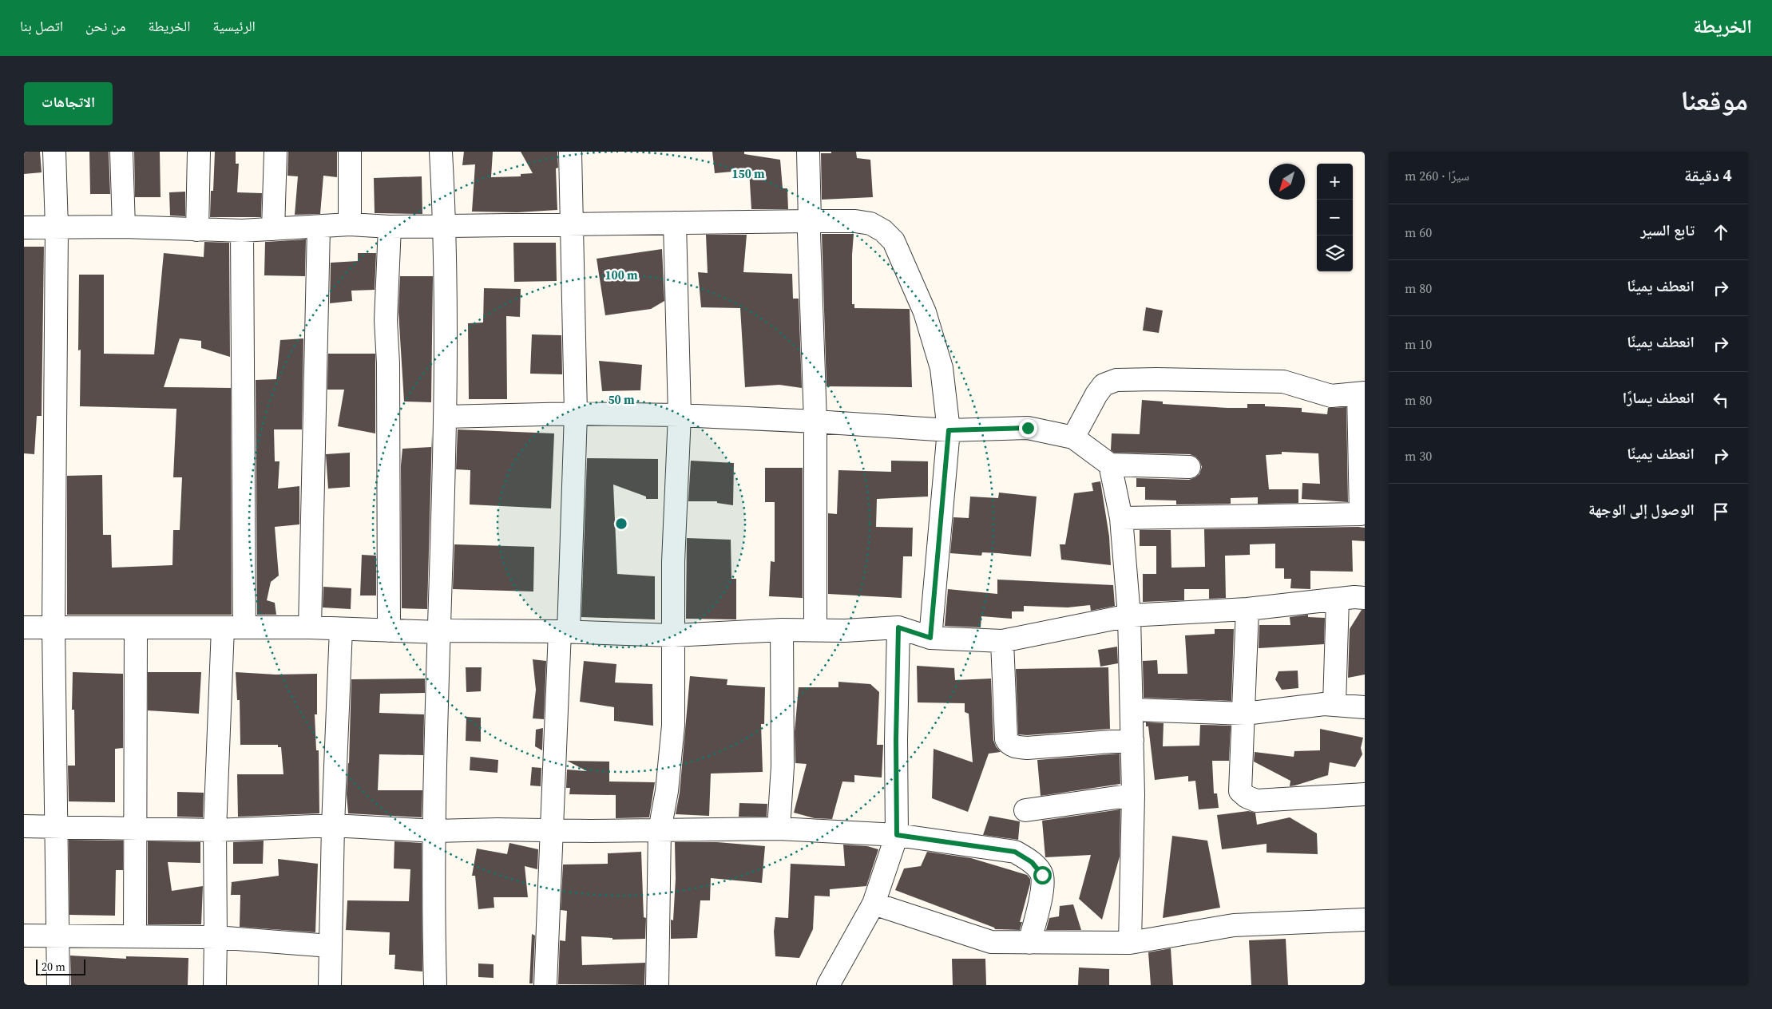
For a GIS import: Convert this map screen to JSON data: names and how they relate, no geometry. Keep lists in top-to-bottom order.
{
  "scale_bar": "20 m",
  "north": "bottom left",
  "page": {
    "header": "الخريطة",
    "nav": [
      "الرئيسية",
      "الخريطة",
      "من نحن",
      "اتصل بنا"
    ],
    "title": "موقعنا",
    "buttons": "الاتجاهات",
    "heading": ["4 دقيقة", "سيرًا · 260 m"],
    "map_buttons": ["+", "−"],
    "list": [
      ["تابع السير", "60 m"],
      ["انعطف يمينًا", "80 m"],
      ["انعطف يمينًا", "10 m"],
      ["انعطف يسارًا", "80 m"],
      ["انعطف يمينًا", "30 m"],
      "الوصول إلى الوجهة"
    ],
    "scale": "20 m"
  },
  "rings": ["150 m", "100 m", "50 m"]
}
